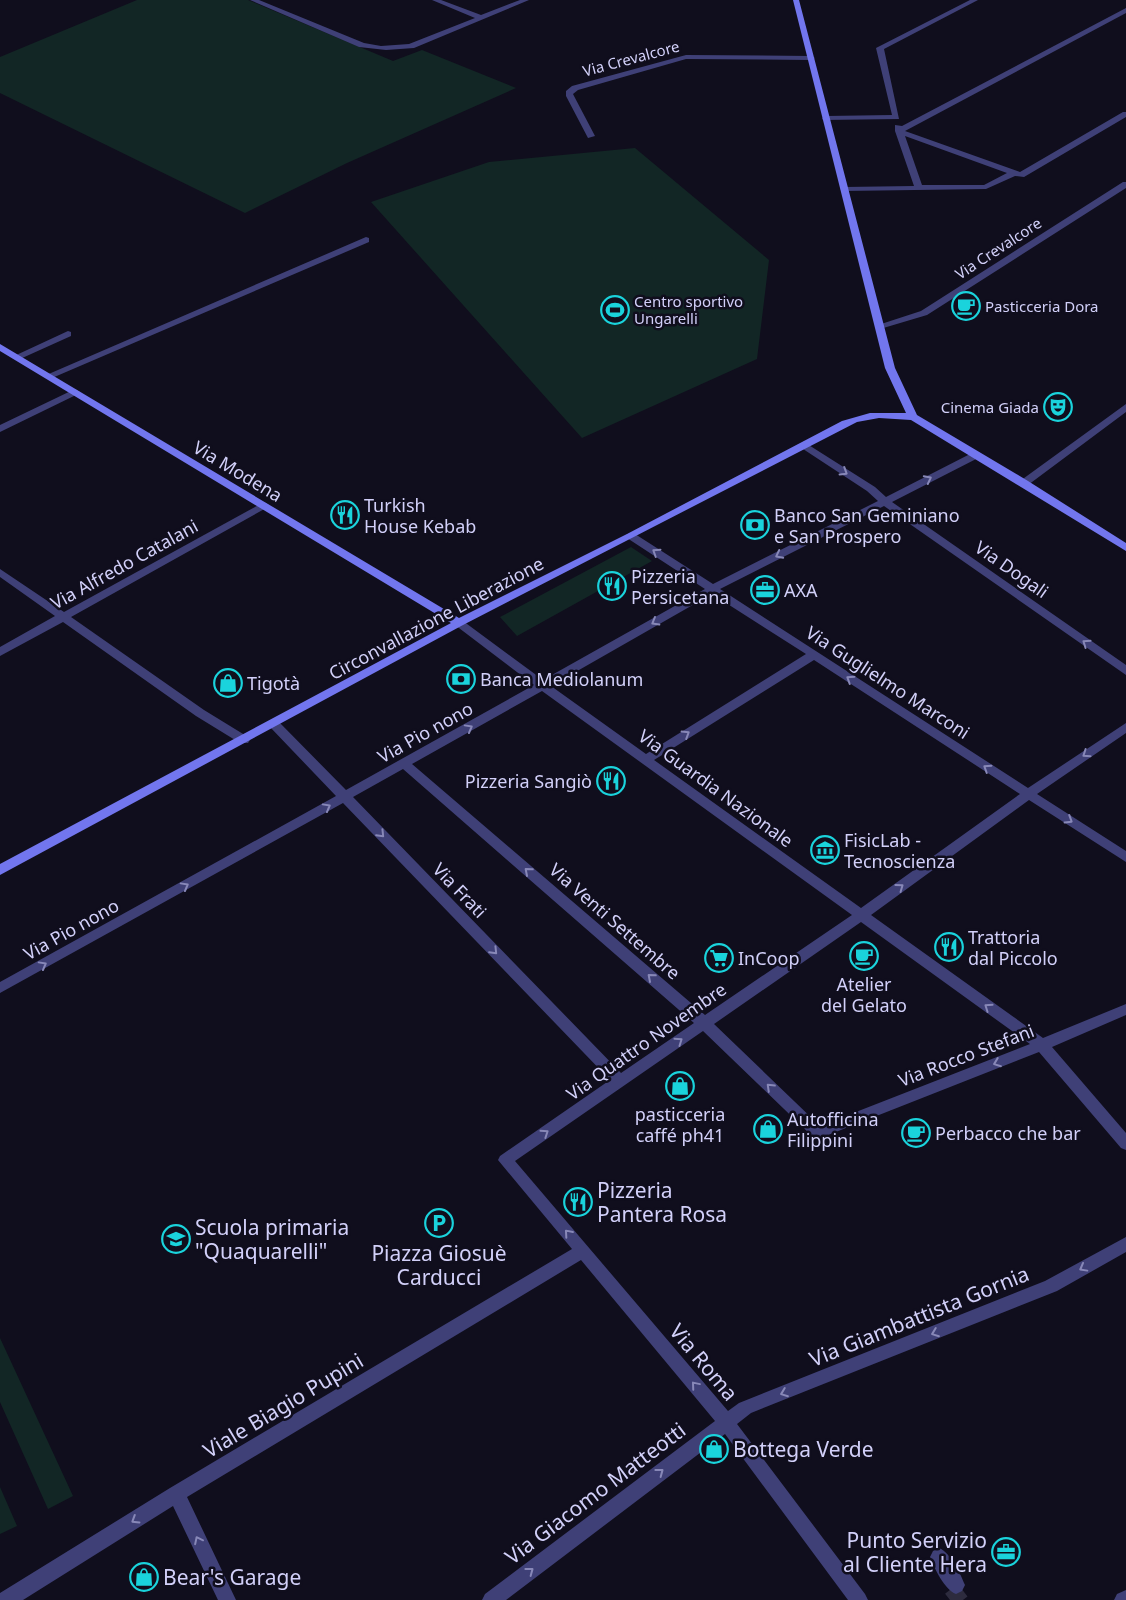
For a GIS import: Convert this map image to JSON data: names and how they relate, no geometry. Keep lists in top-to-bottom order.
{
  "streets": {
    "main road": ["Via Modena", "Circonvallazione Liberazione"],
    "street": [
      "Via Crevalcore",
      "Via Alfredo Catalani",
      "Via Dogali",
      "Via Guglielmo Marconi",
      "Via Pio nono",
      "Via Guardia Nazionale",
      "Via Frati",
      "Via Venti Settembre",
      "Via Quattro Novembre",
      "Via Rocco Stefani",
      "Via Giambattista Gornia",
      "Via Roma",
      "Viale Biagio Pupini",
      "Via Giacomo Matteotti"
    ]
  },
  "crossings": [
    ["Via Modena", "Via Alfredo Catalani"],
    ["Via Modena", "Circonvallazione Liberazione"],
    ["Via Modena", "Via Guardia Nazionale"],
    ["Via Dogali", "Circonvallazione Liberazione"],
    ["Via Dogali", "Via Pio nono"],
    ["Circonvallazione Liberazione", "Via Guglielmo Marconi"],
    ["Circonvallazione Liberazione", "Via Guardia Nazionale"],
    ["Circonvallazione Liberazione", "Via Frati"],
    ["Via Guglielmo Marconi", "Via Pio nono"],
    ["Via Guglielmo Marconi", "Via Quattro Novembre"],
    ["Via Pio nono", "Via Guardia Nazionale"],
    ["Via Pio nono", "Via Frati"],
    ["Via Pio nono", "Via Venti Settembre"],
    ["Via Guardia Nazionale", "Via Quattro Novembre"],
    ["Via Guardia Nazionale", "Via Rocco Stefani"],
    ["Via Frati", "Via Quattro Novembre"],
    ["Via Venti Settembre", "Via Quattro Novembre"],
    ["Via Venti Settembre", "Via Rocco Stefani"],
    ["Via Quattro Novembre", "Via Roma"],
    ["Via Giambattista Gornia", "Via Roma"],
    ["Via Giambattista Gornia", "Via Giacomo Matteotti"],
    ["Via Roma", "Viale Biagio Pupini"],
    ["Via Roma", "Via Giacomo Matteotti"]
  ],
  "one_way": [
    "Via Frati",
    "Via Venti Settembre",
    "Via Rocco Stefani",
    "Via Giambattista Gornia",
    "Via Roma",
    "Via Giacomo Matteotti"
  ],
  "places": {
    "cafe": ["Pasticceria Dora", "Atelier del Gelato", "Perbacco che bar"],
    "sports": ["Centro sportivo Ungarelli"],
    "theatre": ["Cinema Giada"],
    "restaurant": [
      "Turkish House Kebab",
      "Pizzeria Persicetana",
      "Pizzeria Sangiò",
      "Trattoria dal Piccolo",
      "Pizzeria Pantera Rosa"
    ],
    "bank": ["Banco San Geminiano e San Prospero", "Banca Mediolanum"],
    "office": ["AXA", "Punto Servizio al Cliente Hera"],
    "shop": [
      "Tigotà",
      "pasticceria caffé ph41",
      "Autofficina Filippini",
      "Bottega Verde",
      "Bear's Garage"
    ],
    "museum": ["FisicLab - Tecnoscienza"],
    "supermarket": ["InCoop"],
    "parking": ["Piazza Giosuè Carducci"],
    "school or university": ["Scuola primaria \"Quaquarelli\""]
  }
}
